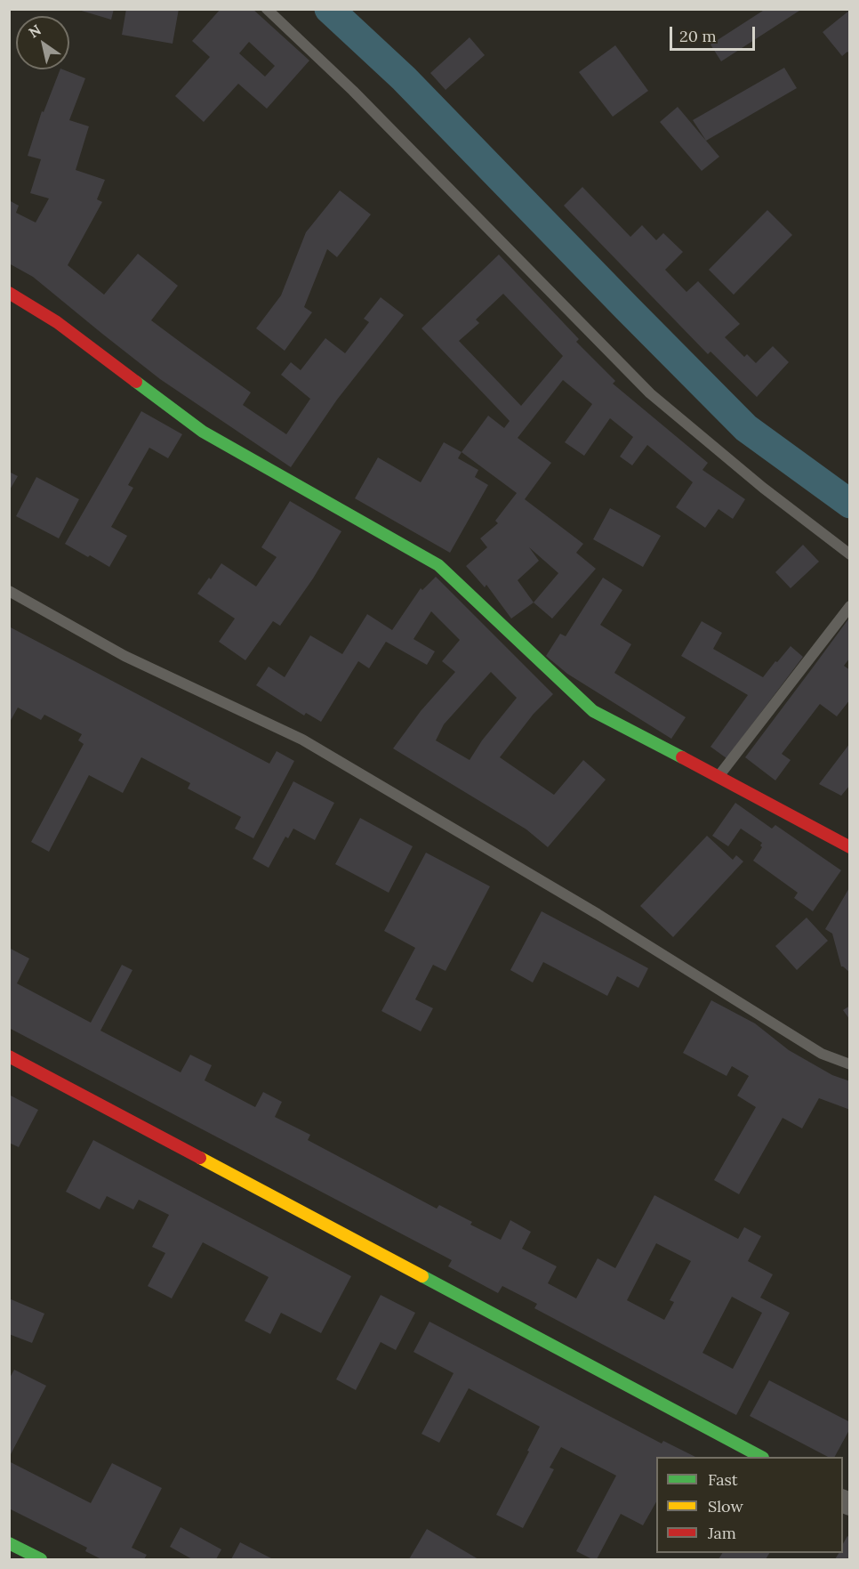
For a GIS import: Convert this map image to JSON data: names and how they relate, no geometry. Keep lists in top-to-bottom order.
{
  "legend": ["Fast", "Slow", "Jam"],
  "scale_bar": "20 m",
  "north": "top left"
}
